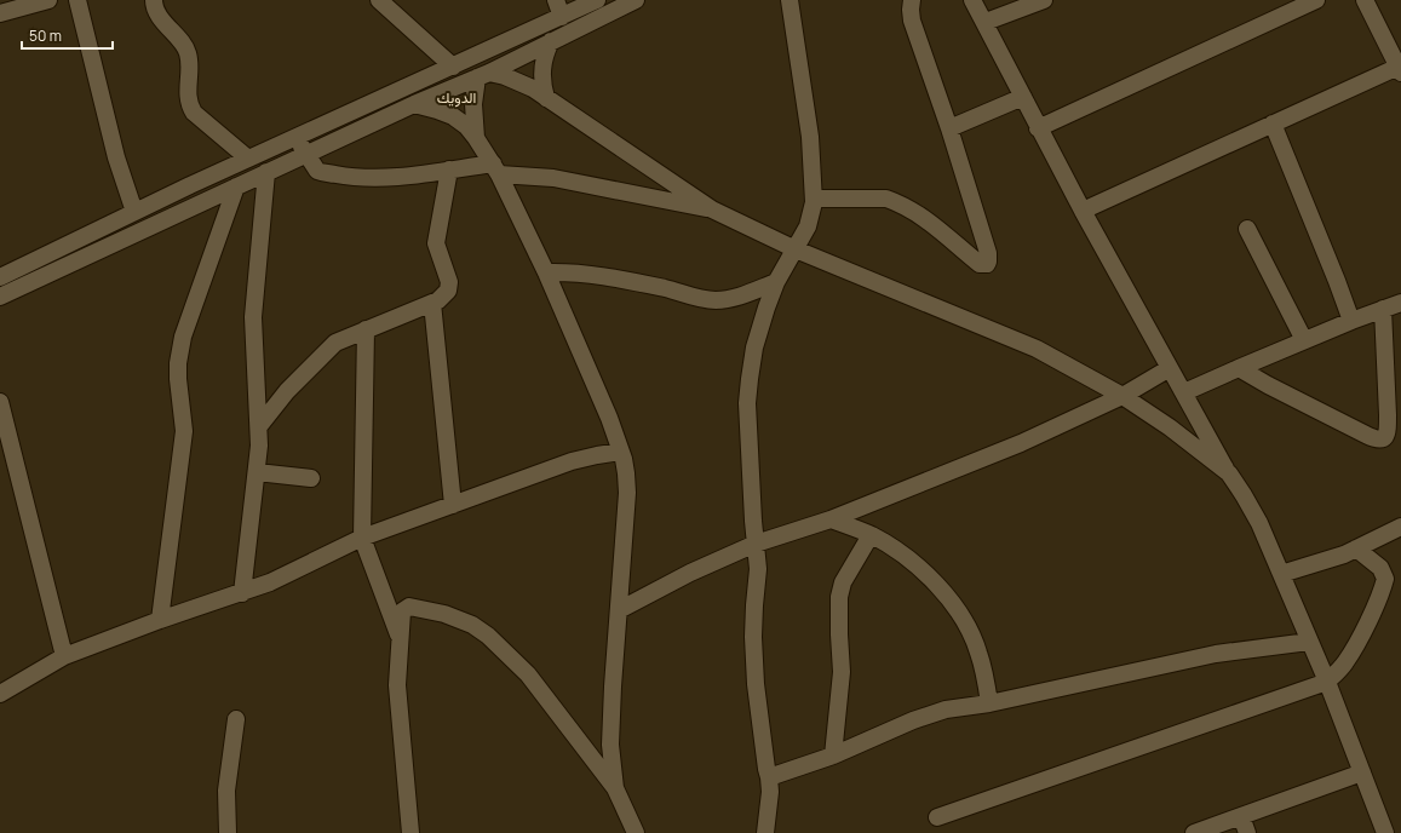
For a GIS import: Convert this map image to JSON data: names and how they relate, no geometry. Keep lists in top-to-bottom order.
{
  "districts": ["الدويك"],
  "scale_bar": "50 m"
}
